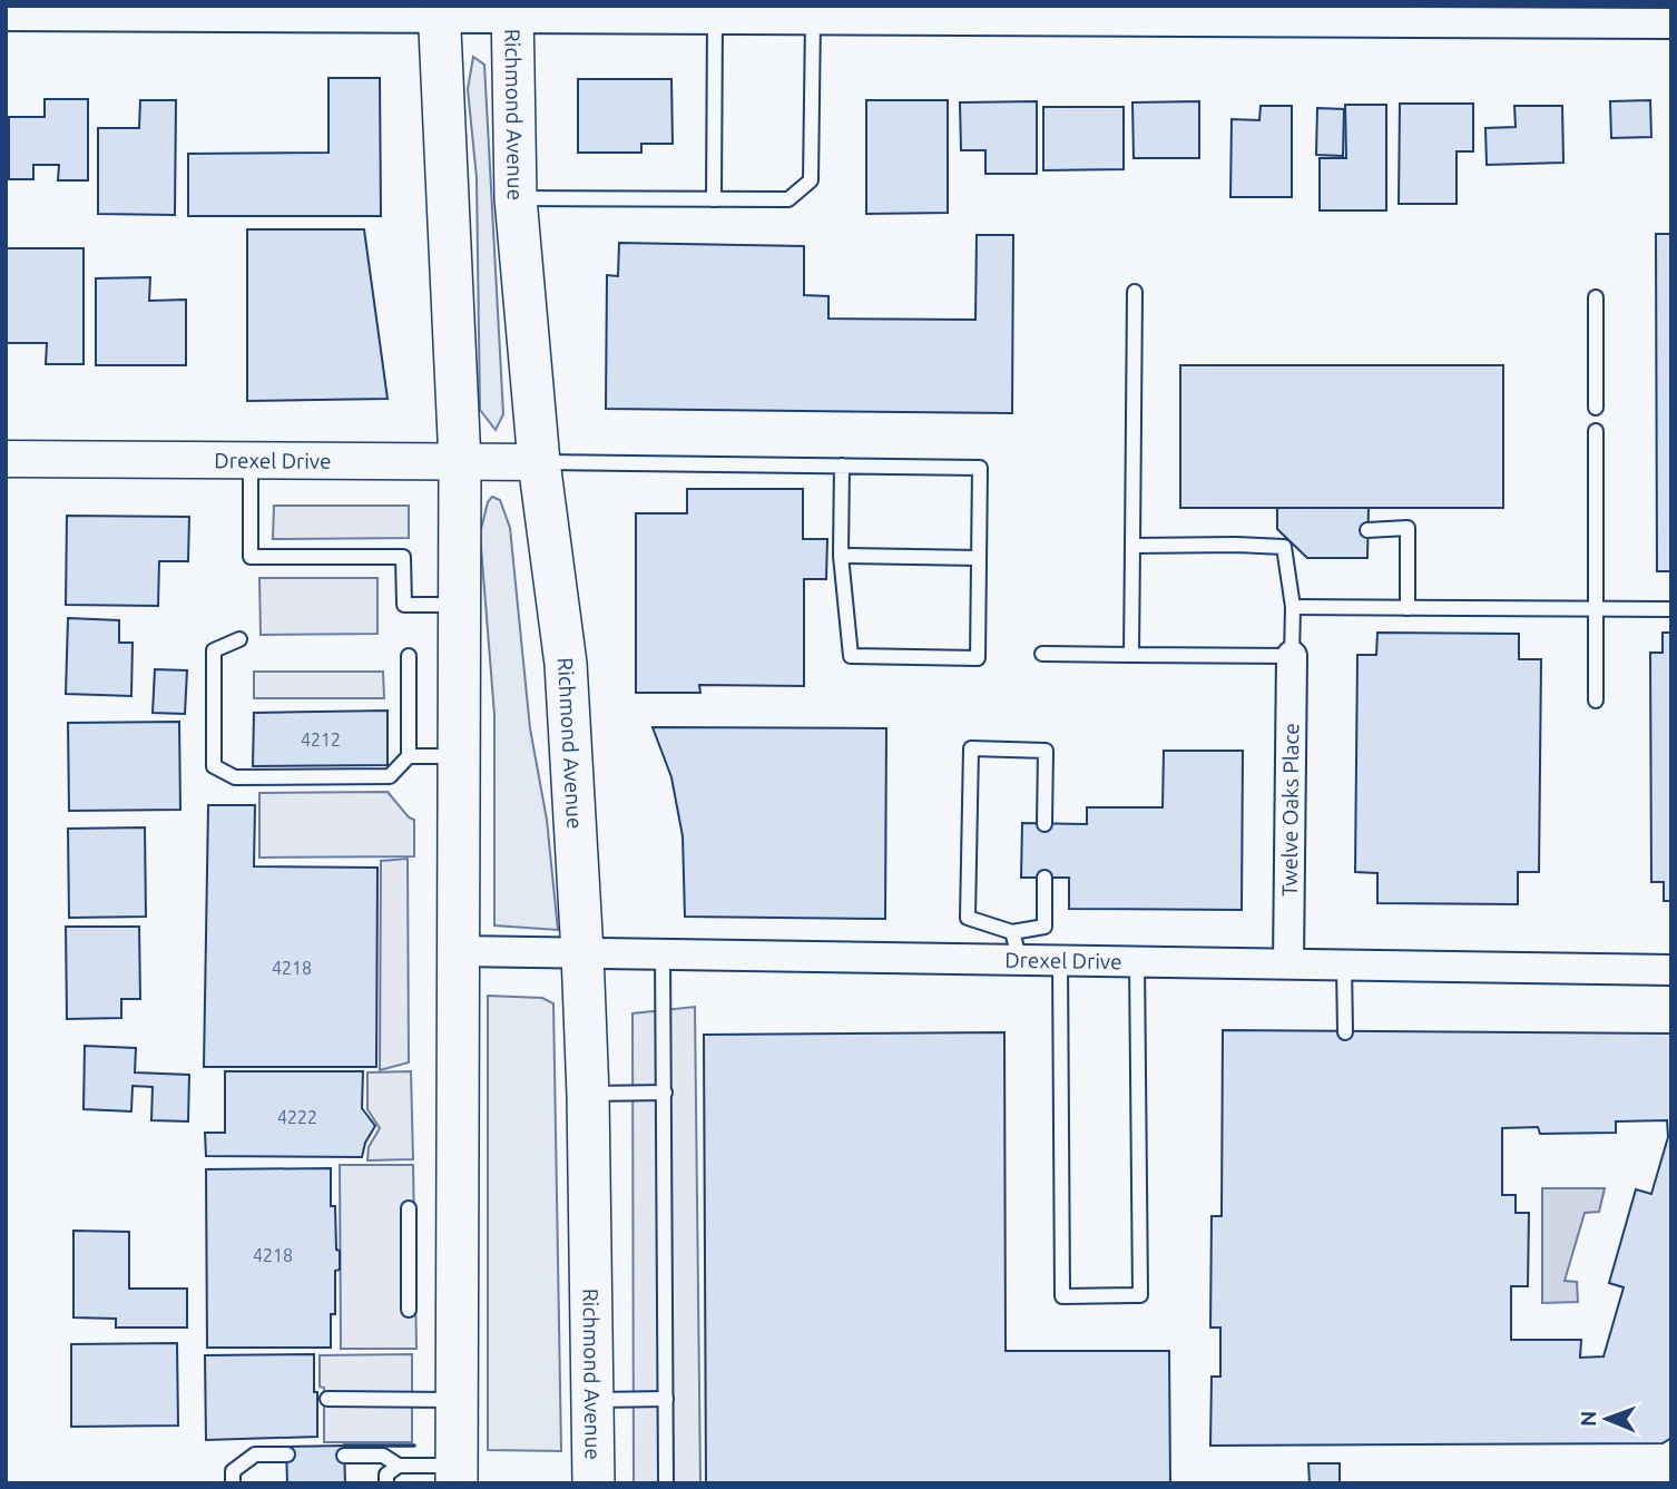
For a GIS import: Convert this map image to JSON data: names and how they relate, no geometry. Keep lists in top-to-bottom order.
{
  "streets": {
    "main road": ["Richmond Avenue"],
    "street": ["Drexel Drive", "Twelve Oaks Place"]
  },
  "crossings": [
    ["Richmond Avenue", "Drexel Drive"],
    ["Drexel Drive", "Twelve Oaks Place"]
  ],
  "house_numbers": [
    "4212",
    "4218",
    "4222",
    "4218"
  ],
  "north": "left"
}
